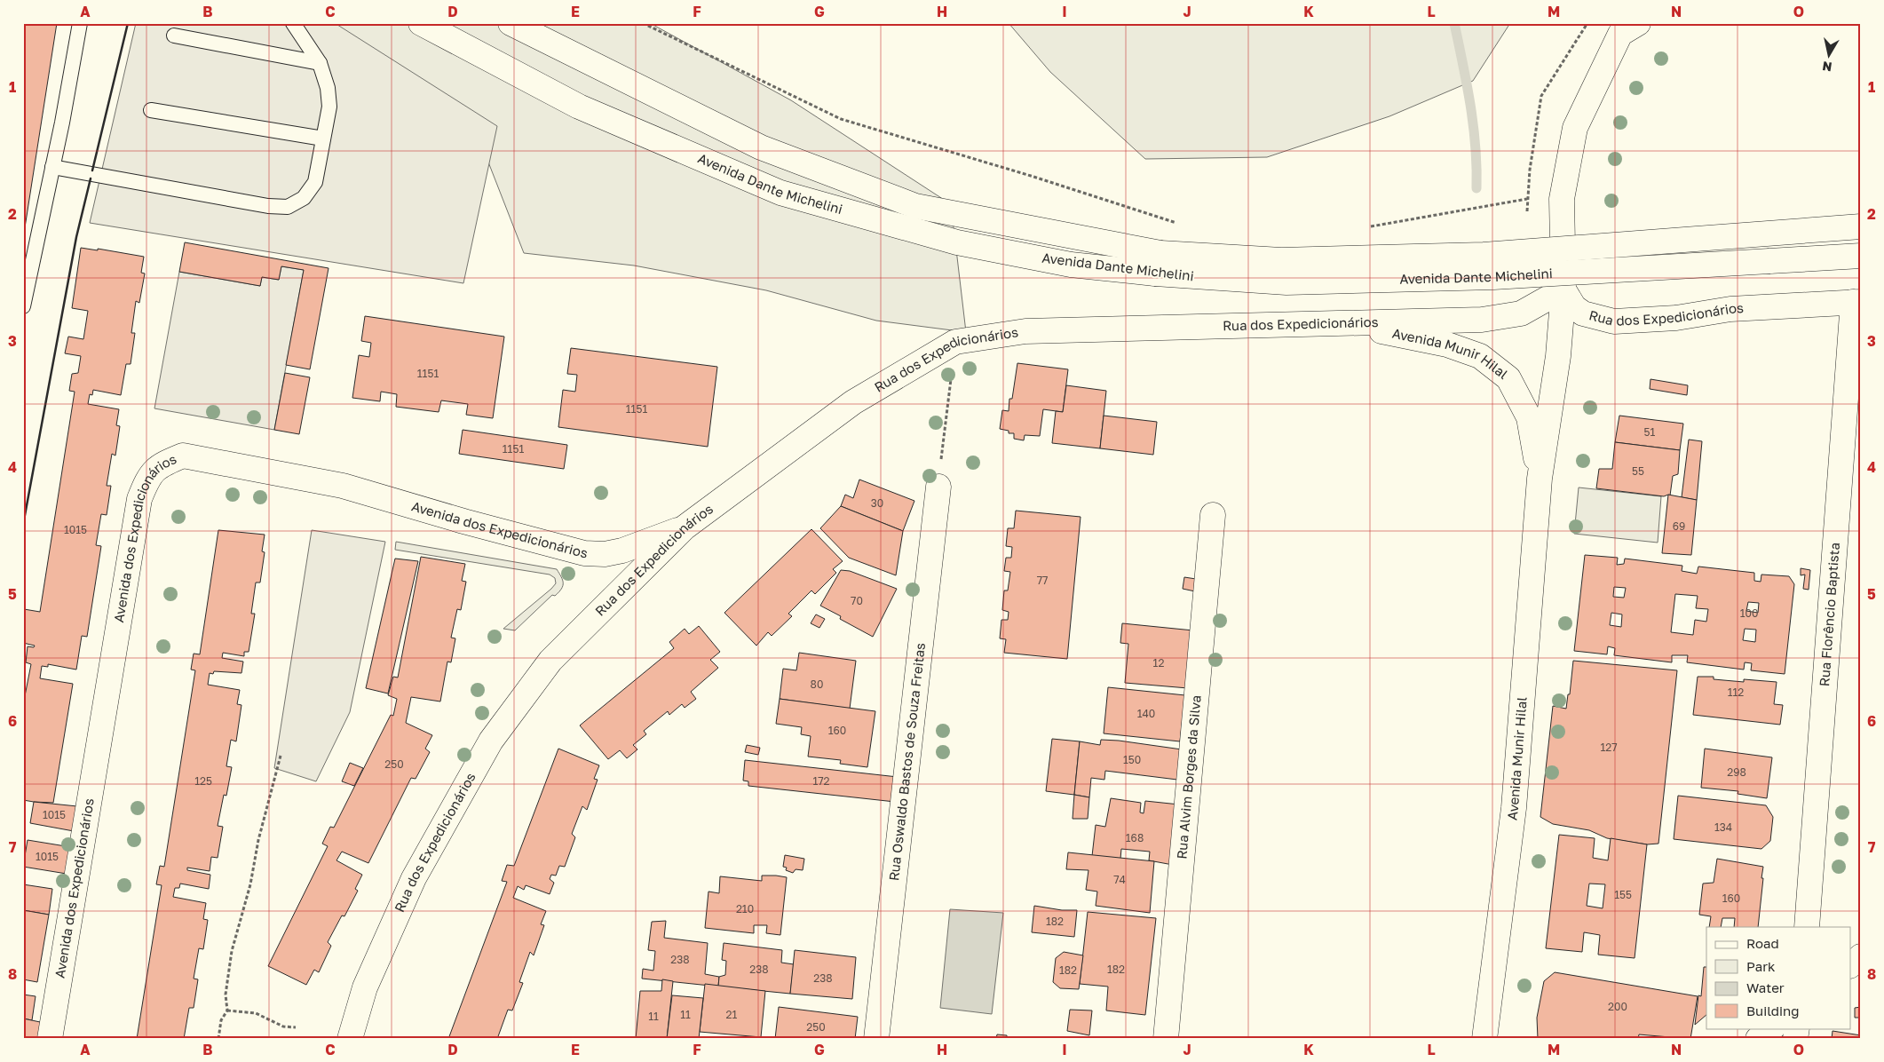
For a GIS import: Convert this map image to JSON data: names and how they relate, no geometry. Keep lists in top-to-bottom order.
{
  "streets": {
    "street": [
      "Avenida Dante Michelini",
      "Rua dos Expedicionários",
      "Avenida Munir Hilal",
      "Avenida dos Expedicionários",
      "Rua Florêncio Baptista",
      "Rua Oswaldo Bastos de Souza Freitas",
      "Rua Alvim Borges da Silva"
    ]
  },
  "crossings": [
    ["Rua dos Expedicionários", "Avenida Munir Hilal"],
    ["Rua dos Expedicionários", "Avenida dos Expedicionários"],
    ["Rua dos Expedicionários", "Rua Florêncio Baptista"]
  ],
  "house_numbers": [
    "1151",
    "1151",
    "51",
    "1151",
    "55",
    "30",
    "69",
    "1015",
    "77",
    "70",
    "100",
    "12",
    "80",
    "112",
    "140",
    "160",
    "127",
    "150",
    "250",
    "298",
    "125",
    "172",
    "1015",
    "134",
    "168",
    "1015",
    "74",
    "155",
    "160",
    "210",
    "182",
    "238",
    "238",
    "182",
    "182",
    "238",
    "200",
    "11",
    "21",
    "11",
    "250"
  ],
  "legend": [
    "Road",
    "Park",
    "Water",
    "Building"
  ],
  "north": "bottom",
  "grid": {
    "columns": [
      "A",
      "B",
      "C",
      "D",
      "E",
      "F",
      "G",
      "H",
      "I",
      "J",
      "K",
      "L",
      "M",
      "N",
      "O"
    ],
    "rows": [
      "1",
      "2",
      "3",
      "4",
      "5",
      "6",
      "7",
      "8"
    ]
  }
}
